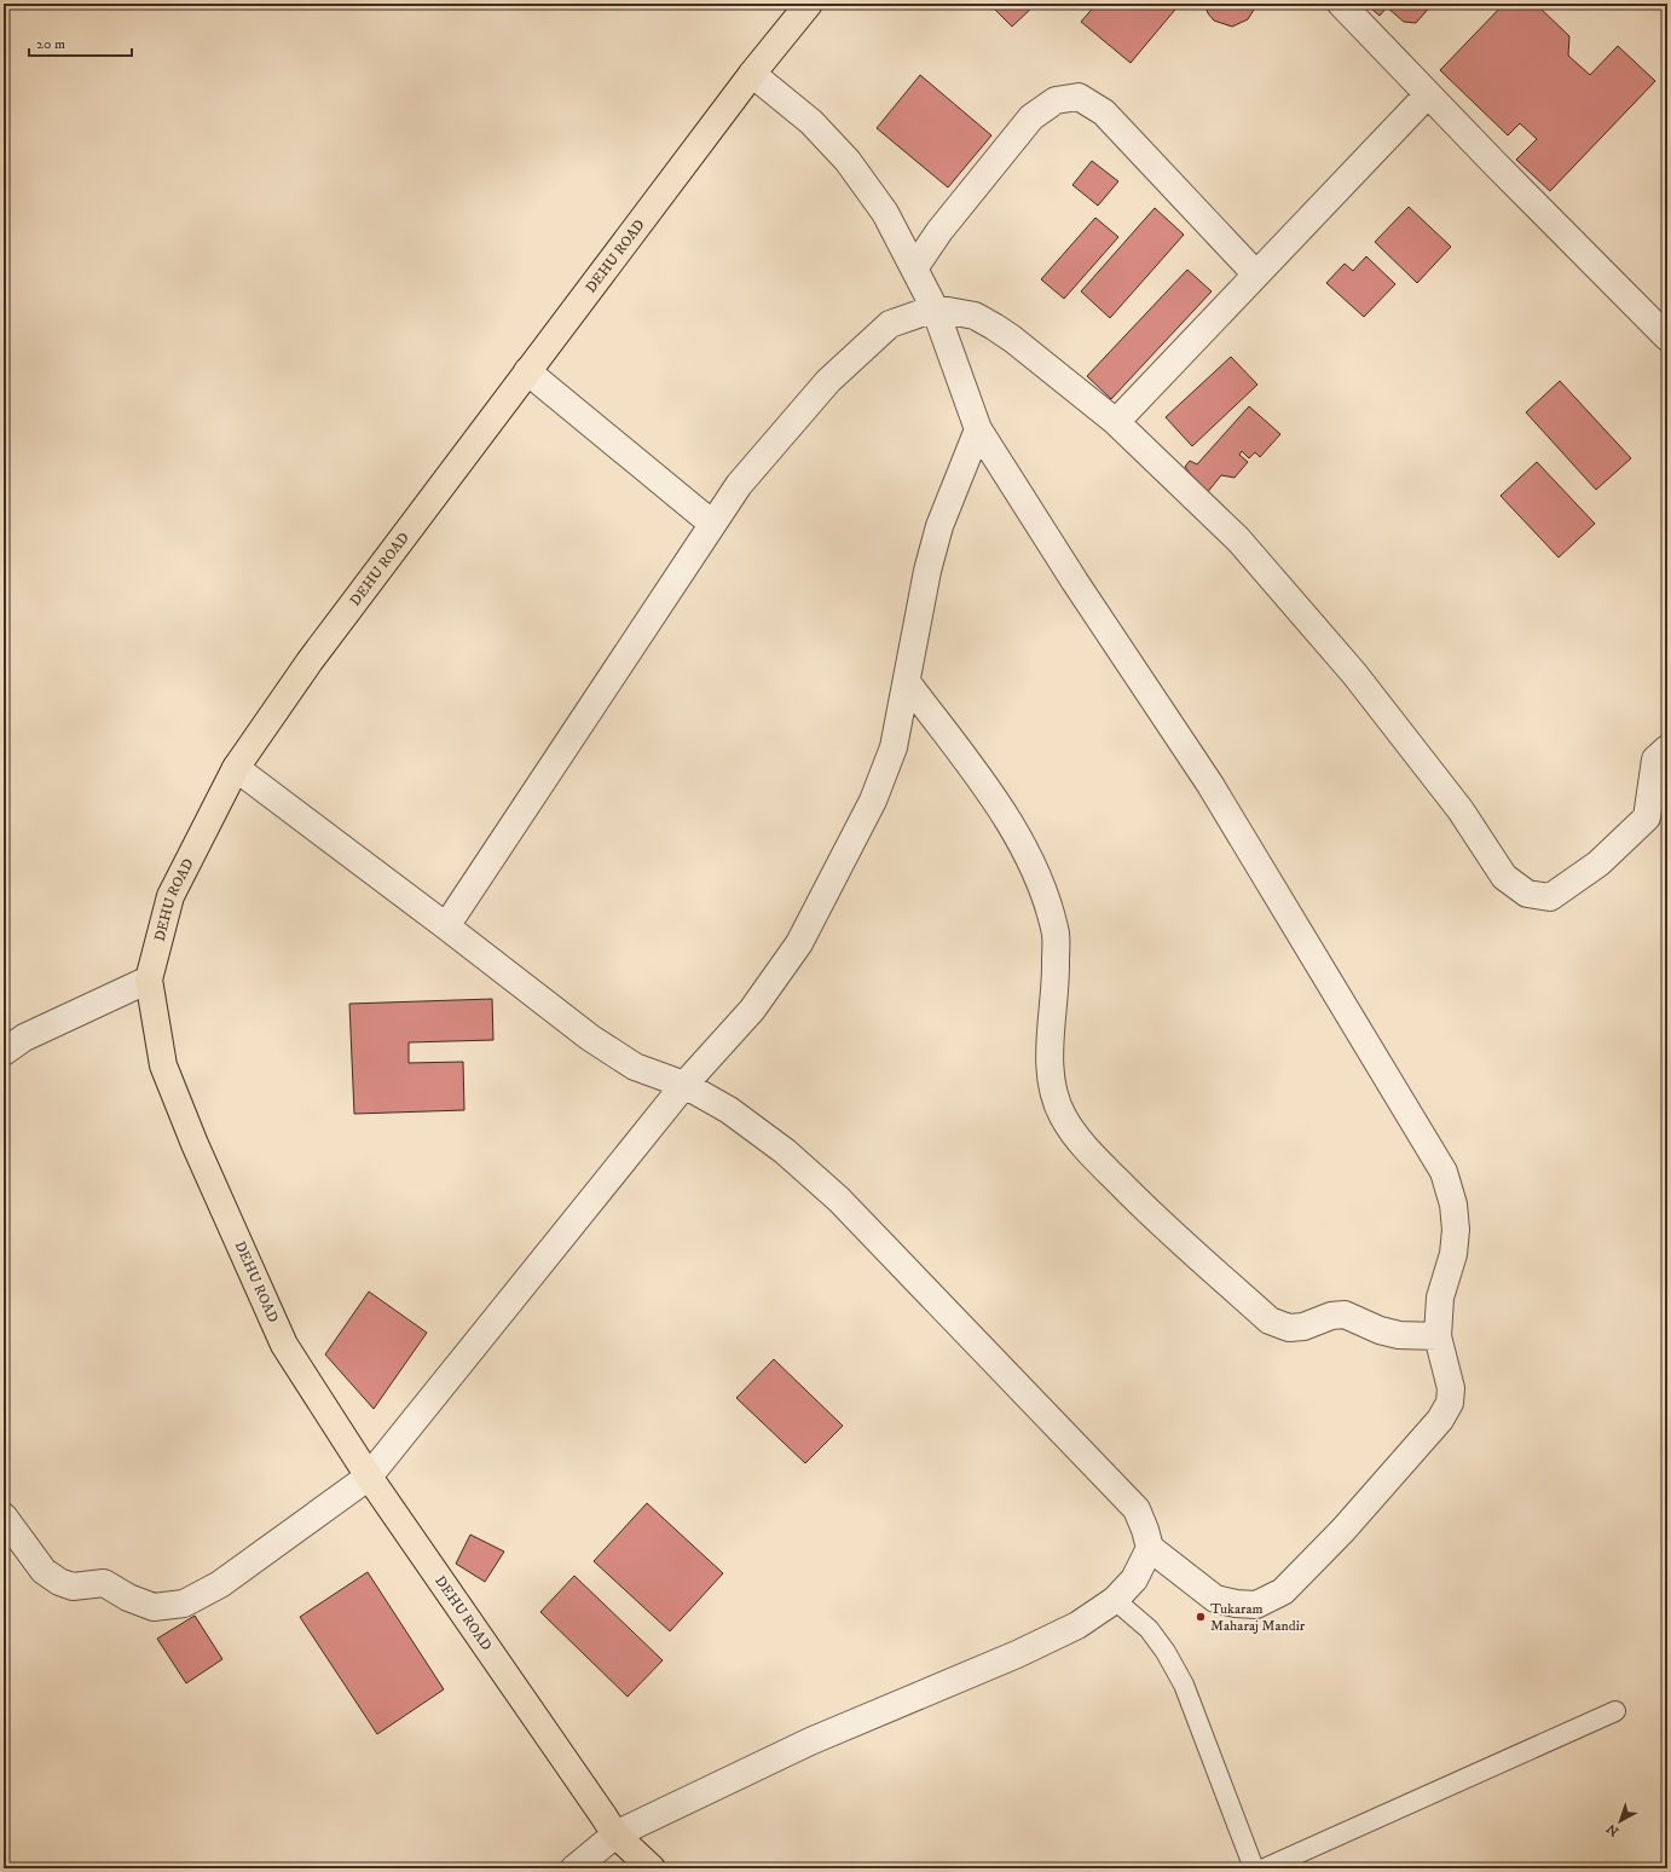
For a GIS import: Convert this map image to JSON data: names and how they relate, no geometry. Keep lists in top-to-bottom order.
{
  "streets": {
    "main road": ["DEHU ROAD"]
  },
  "places": ["Tukaram Maharaj Mandir"],
  "scale_bar": "20 m",
  "north": "bottom left"
}
